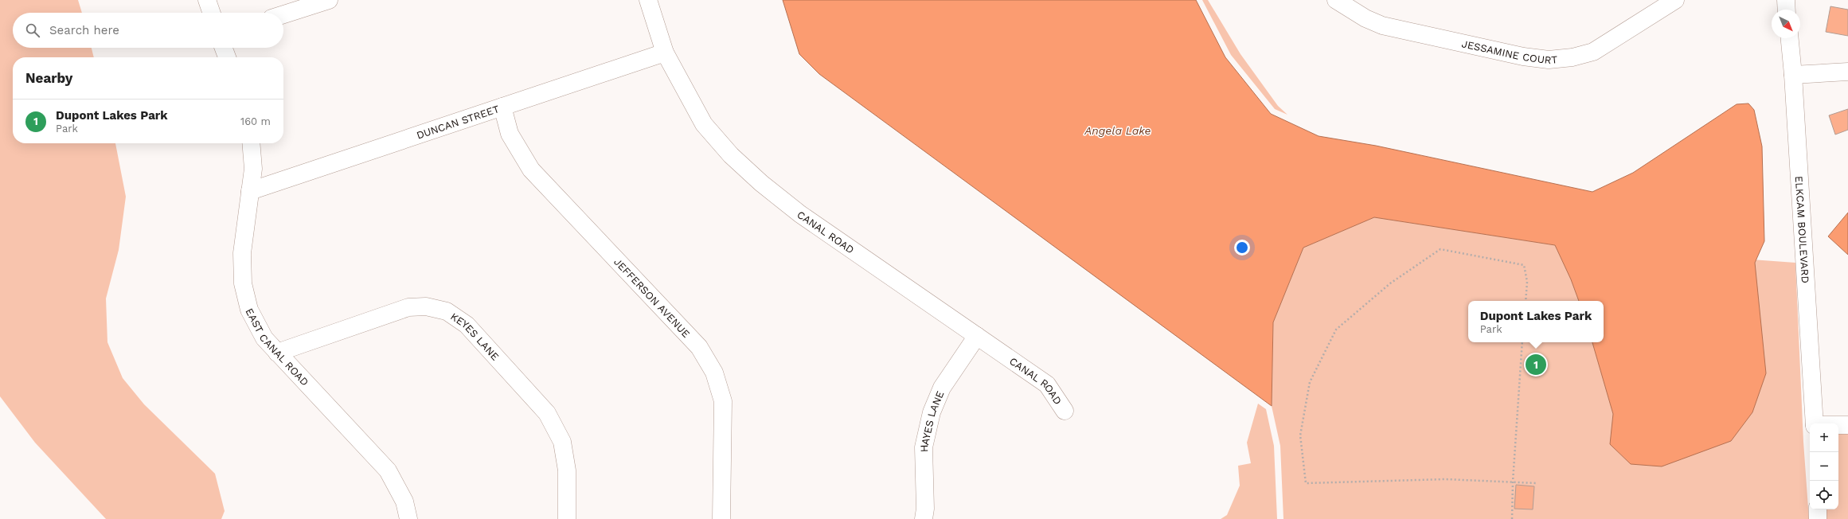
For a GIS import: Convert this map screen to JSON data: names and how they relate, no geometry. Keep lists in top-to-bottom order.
{
  "streets": {
    "street": [
      "JESSAMINE COURT",
      "DUNCAN STREET",
      "ELKCAM BOULEVARD",
      "CANAL ROAD",
      "JEFFERSON AVENUE",
      "KEYES LANE",
      "EAST CANAL ROAD",
      "HAYES LANE"
    ]
  },
  "crossings": [
    ["DUNCAN STREET", "CANAL ROAD"],
    ["DUNCAN STREET", "JEFFERSON AVENUE"],
    ["DUNCAN STREET", "EAST CANAL ROAD"],
    ["CANAL ROAD", "HAYES LANE"],
    ["KEYES LANE", "EAST CANAL ROAD"]
  ],
  "water": ["Angela Lake"],
  "north": "bottom right",
  "page": {
    "search": "Search here",
    "heading": "Nearby",
    "list": [
      {
        "mark": "1",
        "name": "Dupont Lakes Park",
        "note": "Park",
        "value": "160 m"
      }
    ],
    "popup": ["Dupont Lakes Park", "Park"],
    "pins": "1",
    "map_buttons": ["+", "−"]
  }
}
